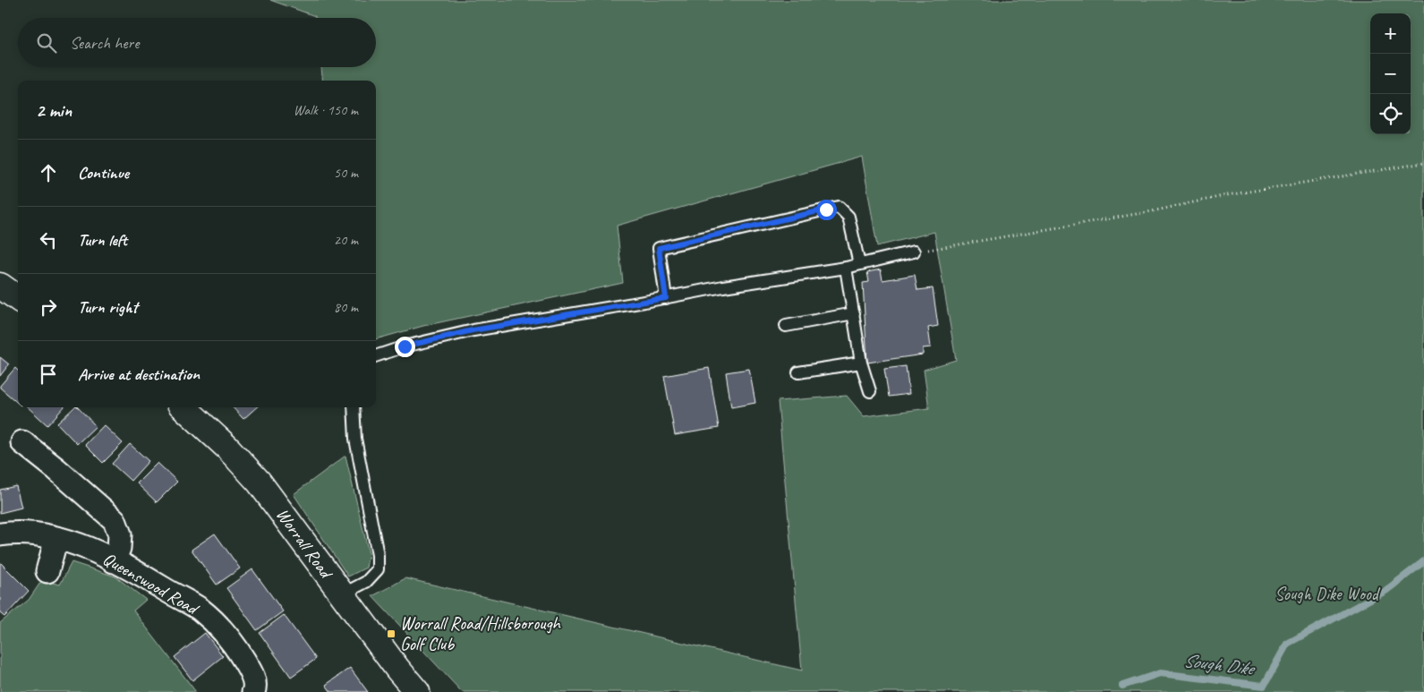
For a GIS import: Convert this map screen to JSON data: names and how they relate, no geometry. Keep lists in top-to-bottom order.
{
  "streets": {
    "street": ["Worrall Road", "Queenswood Road"]
  },
  "water": ["Sough Dike"],
  "parks": ["Sough Dike Wood"],
  "places": {
    "transit": ["Worrall Road/Hillsborough Golf Club"]
  },
  "page": {
    "map_buttons": ["+", "−"],
    "search": "Search here",
    "heading": ["2 min", "Walk · 150 m"],
    "list": [
      ["Continue", "50 m"],
      ["Turn left", "20 m"],
      ["Turn right", "80 m"],
      "Arrive at destination"
    ]
  }
}
